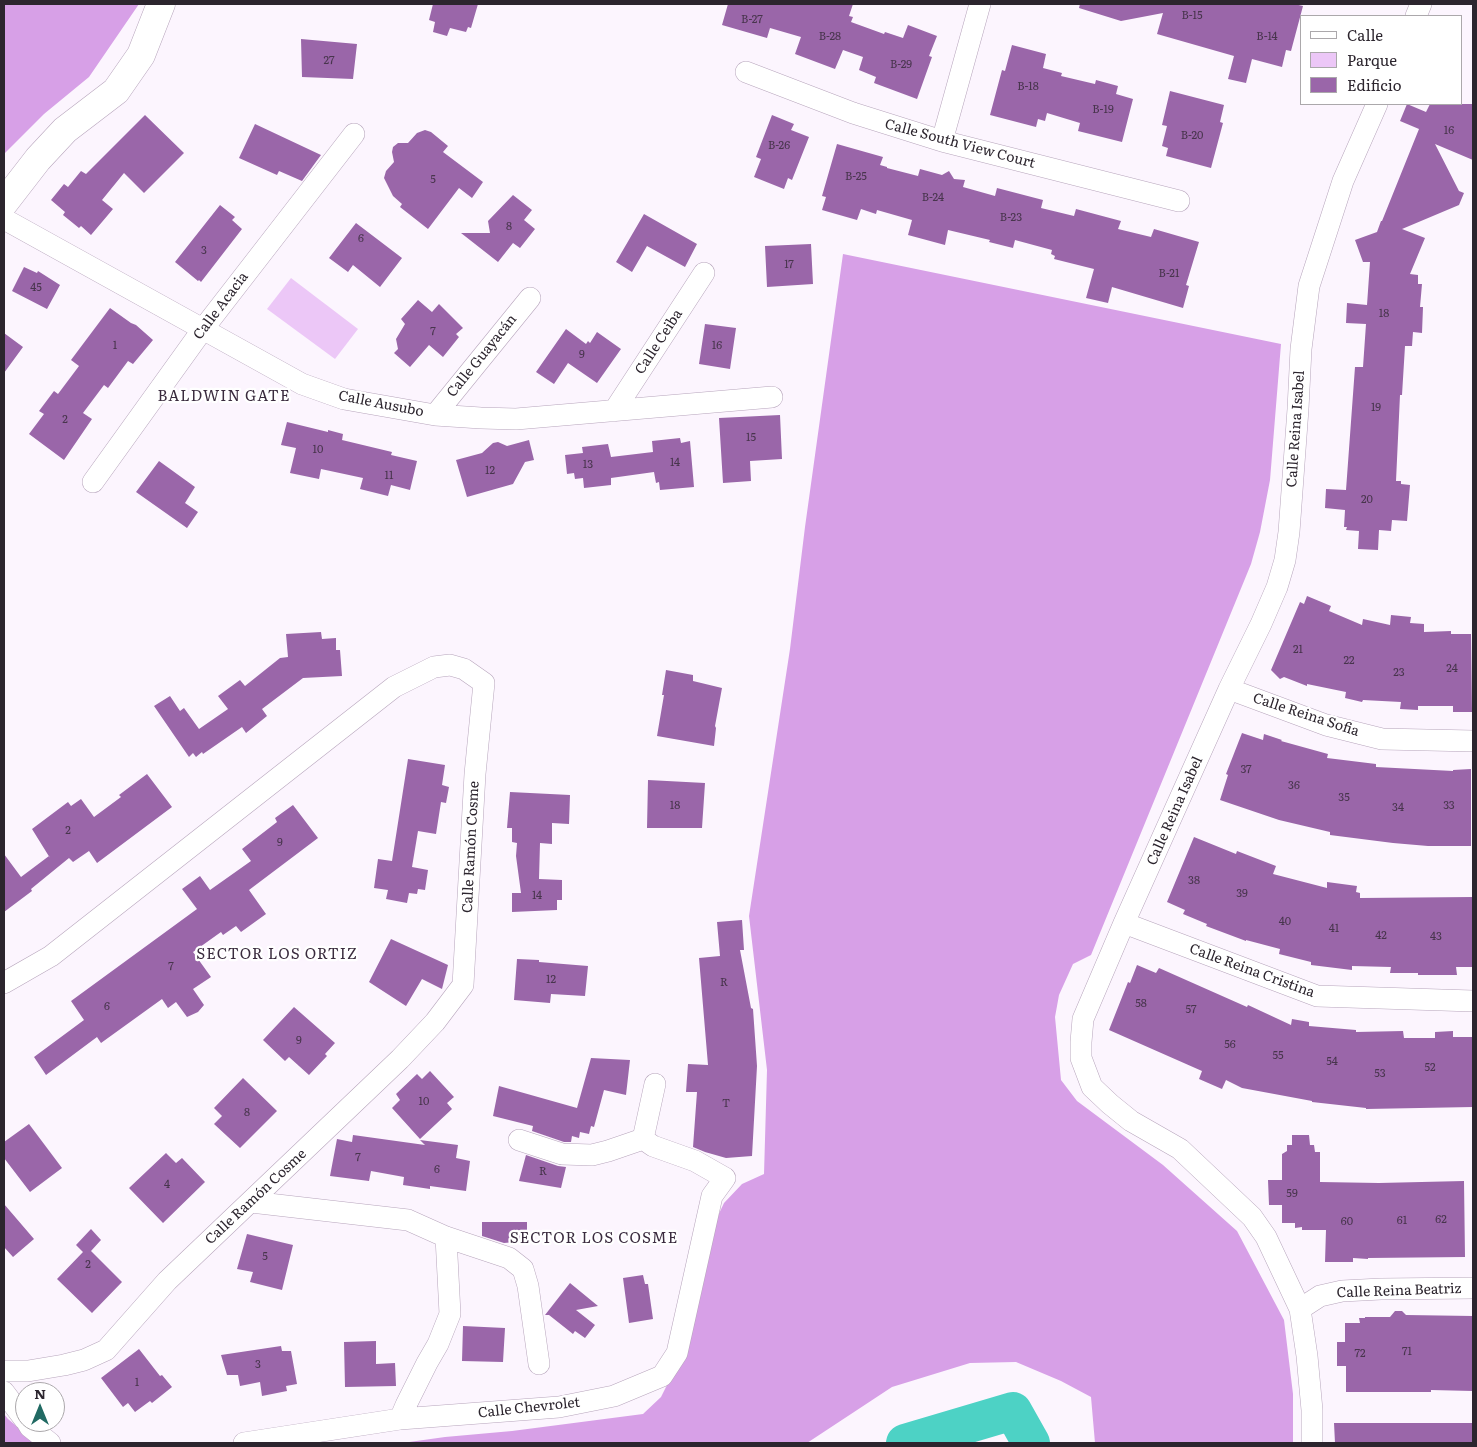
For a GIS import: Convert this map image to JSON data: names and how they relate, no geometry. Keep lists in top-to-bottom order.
{
  "streets": {
    "street": [
      "Calle South View Court",
      "Calle Acacia",
      "Calle Ceiba",
      "Calle Guayacán",
      "Calle Ausubo",
      "Calle Reina Isabel",
      "Calle Reina Sofia",
      "Calle Ramón Cosme",
      "Calle Reina Cristina",
      "Calle Reina Beatriz",
      "Calle Chevrolet"
    ]
  },
  "crossings": [
    ["Calle Acacia", "Calle Ausubo"],
    ["Calle Ceiba", "Calle Ausubo"],
    ["Calle Guayacán", "Calle Ausubo"],
    ["Calle Reina Isabel", "Calle Reina Sofia"],
    ["Calle Reina Isabel", "Calle Reina Cristina"],
    ["Calle Reina Isabel", "Calle Reina Beatriz"]
  ],
  "districts": ["BALDWIN GATE", "SECTOR LOS ORTIZ", "SECTOR LOS COSME"],
  "house_numbers": [
    "B-15",
    "B-27",
    "B-28",
    "B-14",
    "27",
    "B-29",
    "B-18",
    "B-19",
    "16",
    "B-20",
    "B-26",
    "B-25",
    "5",
    "B-24",
    "B-23",
    "8",
    "6",
    "3",
    "17",
    "B-21",
    "45",
    "18",
    "7",
    "1",
    "16",
    "9",
    "19",
    "2",
    "15",
    "10",
    "14",
    "13",
    "12",
    "11",
    "20",
    "21",
    "22",
    "24",
    "23",
    "37",
    "36",
    "35",
    "18",
    "33",
    "34",
    "2",
    "9",
    "38",
    "39",
    "14",
    "40",
    "41",
    "42",
    "43",
    "7",
    "12",
    "R",
    "58",
    "6",
    "57",
    "9",
    "56",
    "55",
    "54",
    "52",
    "53",
    "10",
    "T",
    "8",
    "7",
    "6",
    "R",
    "4",
    "59",
    "62",
    "61",
    "60",
    "5",
    "2",
    "71",
    "72",
    "3",
    "1"
  ],
  "legend": ["Calle", "Parque", "Edificio"],
  "north": "top"
}
